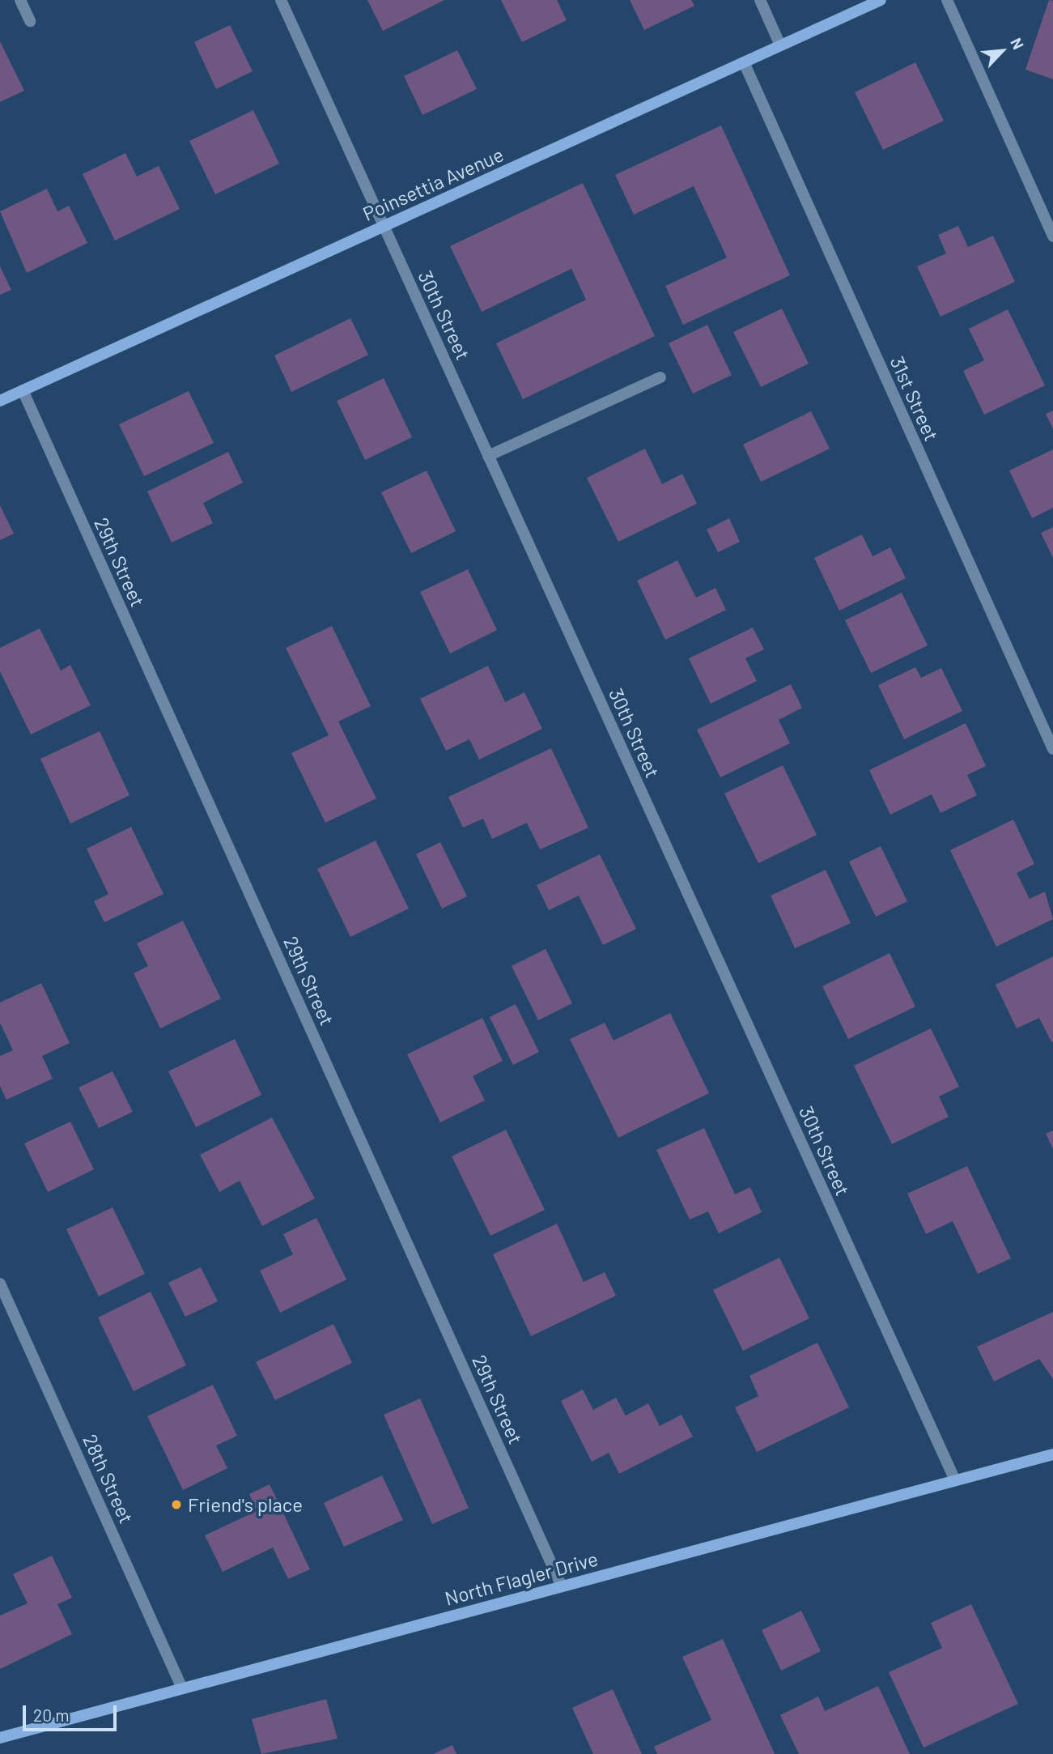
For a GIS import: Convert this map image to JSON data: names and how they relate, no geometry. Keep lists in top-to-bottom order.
{
  "streets": {
    "street": [
      "Poinsettia Avenue",
      "30th Street",
      "31st Street",
      "29th Street",
      "28th Street",
      "North Flagler Drive"
    ]
  },
  "crossings": [
    ["Poinsettia Avenue", "30th Street"],
    ["Poinsettia Avenue", "31st Street"],
    ["Poinsettia Avenue", "29th Street"],
    ["30th Street", "North Flagler Drive"],
    ["29th Street", "North Flagler Drive"],
    ["28th Street", "North Flagler Drive"]
  ],
  "places": ["Friend's place"],
  "scale_bar": "20 m",
  "north": "top right"
}
